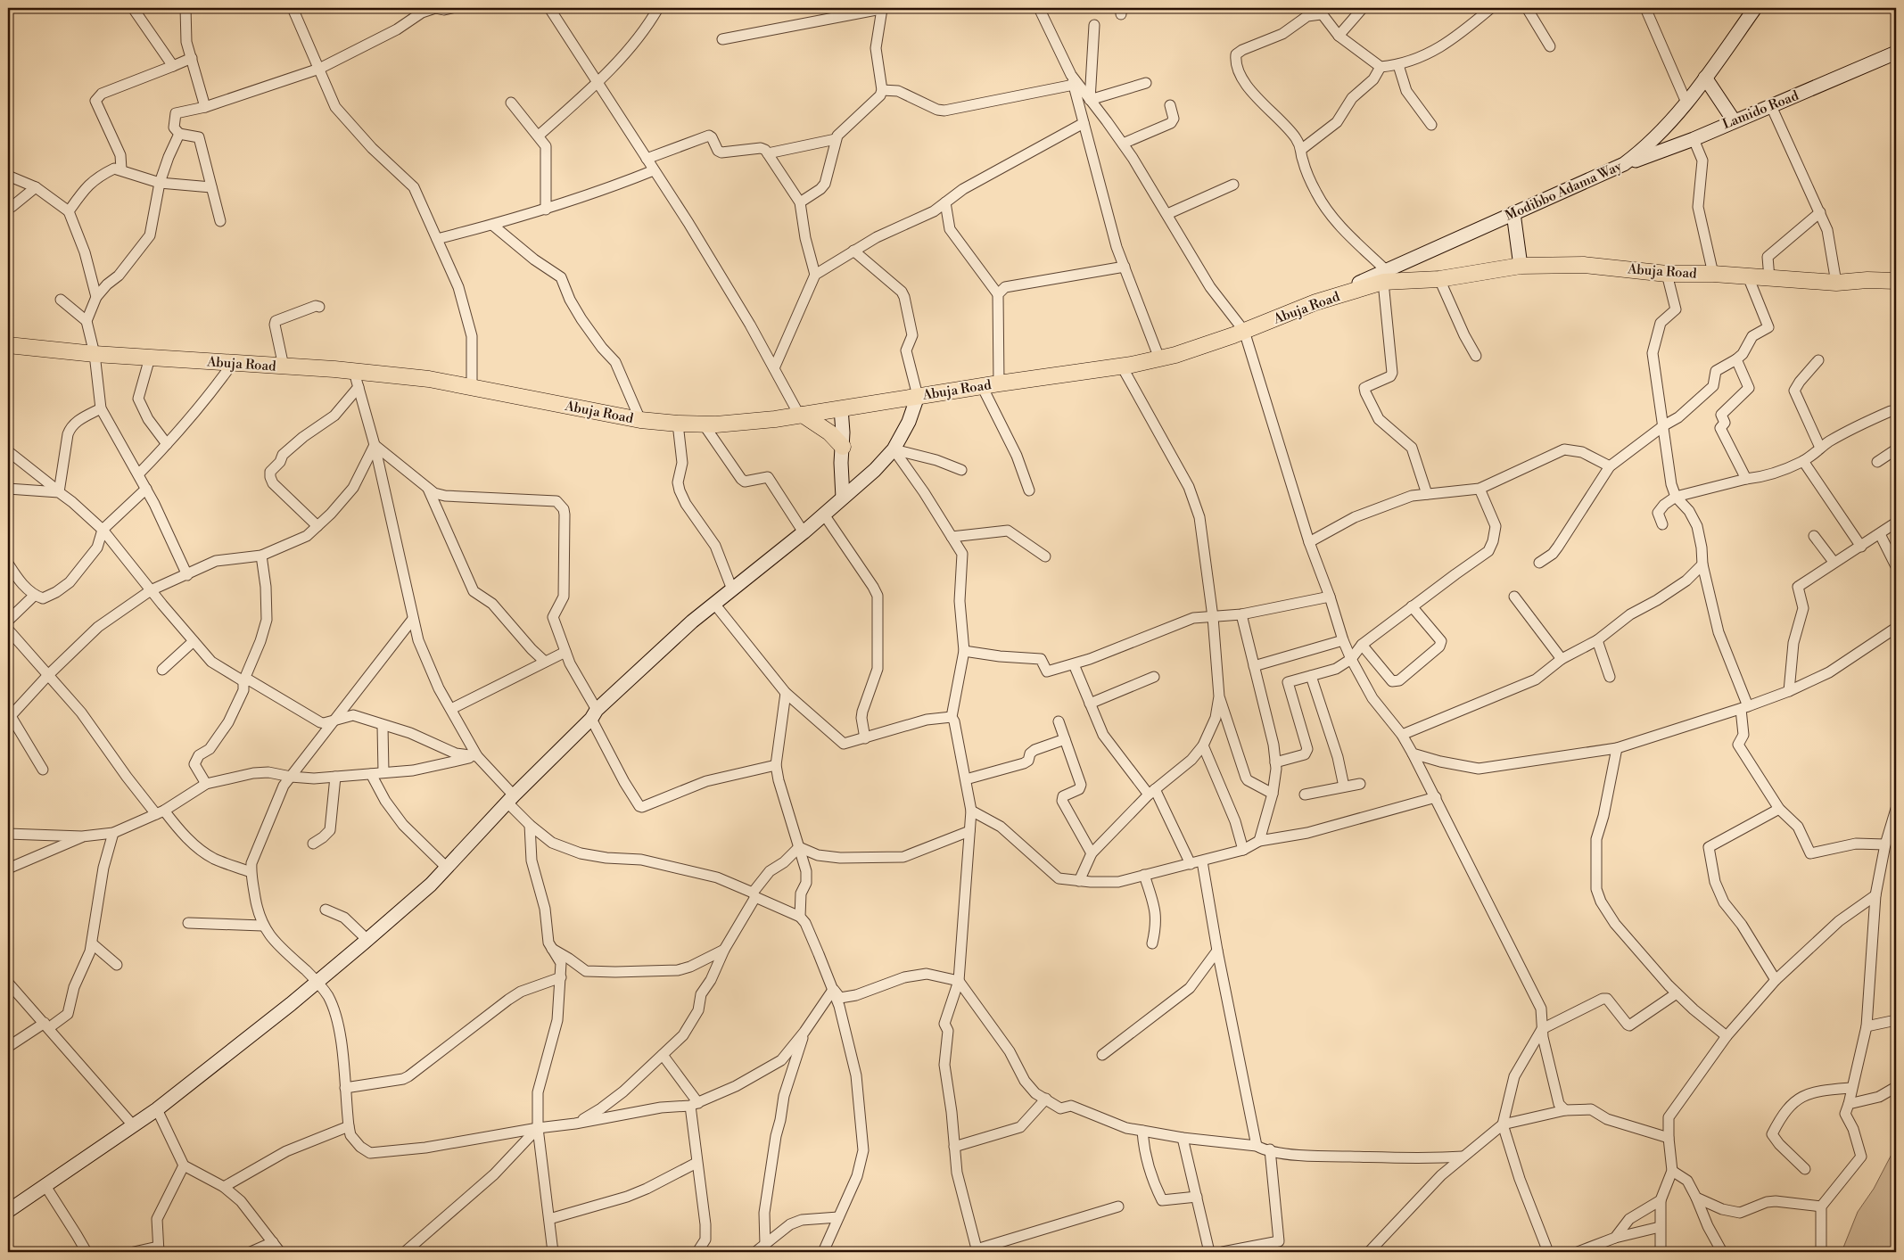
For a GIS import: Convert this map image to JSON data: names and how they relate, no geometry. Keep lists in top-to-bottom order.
{
  "streets": {
    "main road": ["Abuja Road"],
    "street": ["Lamido Road", "Modibbo Adama Way"]
  },
  "crossings": [
    ["Lamido Road", "Modibbo Adama Way"],
    ["Modibbo Adama Way", "Abuja Road"]
  ]
}
